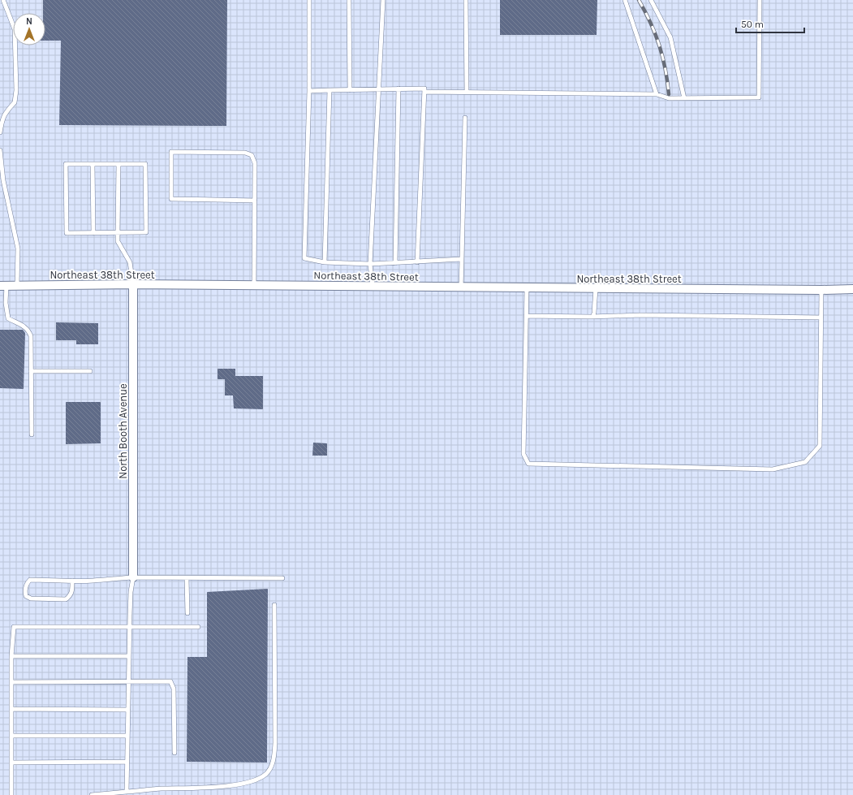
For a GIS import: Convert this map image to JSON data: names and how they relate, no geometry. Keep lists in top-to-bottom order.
{
  "streets": {
    "street": ["Northeast 38th Street", "North Booth Avenue"]
  },
  "crossings": [
    ["Northeast 38th Street", "North Booth Avenue"]
  ],
  "scale_bar": "50 m",
  "north": "top"
}
